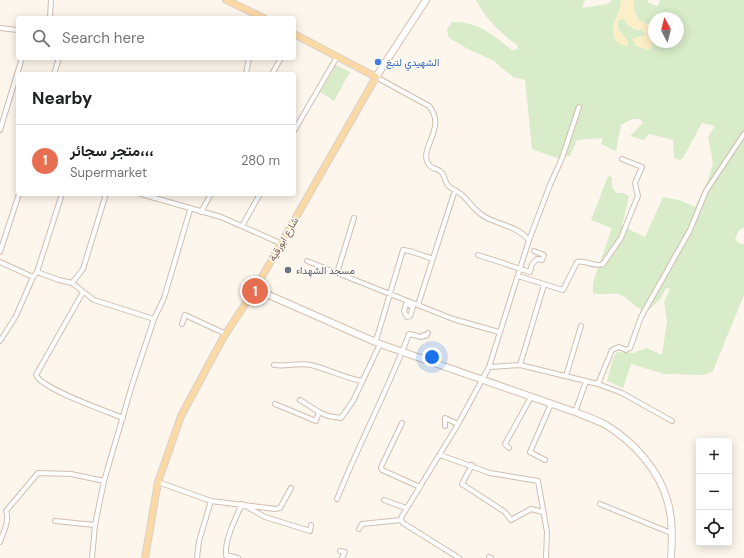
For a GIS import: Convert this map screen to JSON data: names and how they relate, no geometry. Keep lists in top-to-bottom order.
{
  "streets": {
    "main road": ["شارع ابورقية"]
  },
  "places": ["الشهيدي لتبغ", "مسجد الشهداء"],
  "north": "top",
  "page": {
    "search": "Search here",
    "heading": "Nearby",
    "list": [
      {
        "mark": "1",
        "name": "متجر سجائر،،،",
        "note": "Supermarket",
        "value": "280 m"
      }
    ],
    "pins": "1",
    "map_buttons": ["+", "−"]
  }
}
